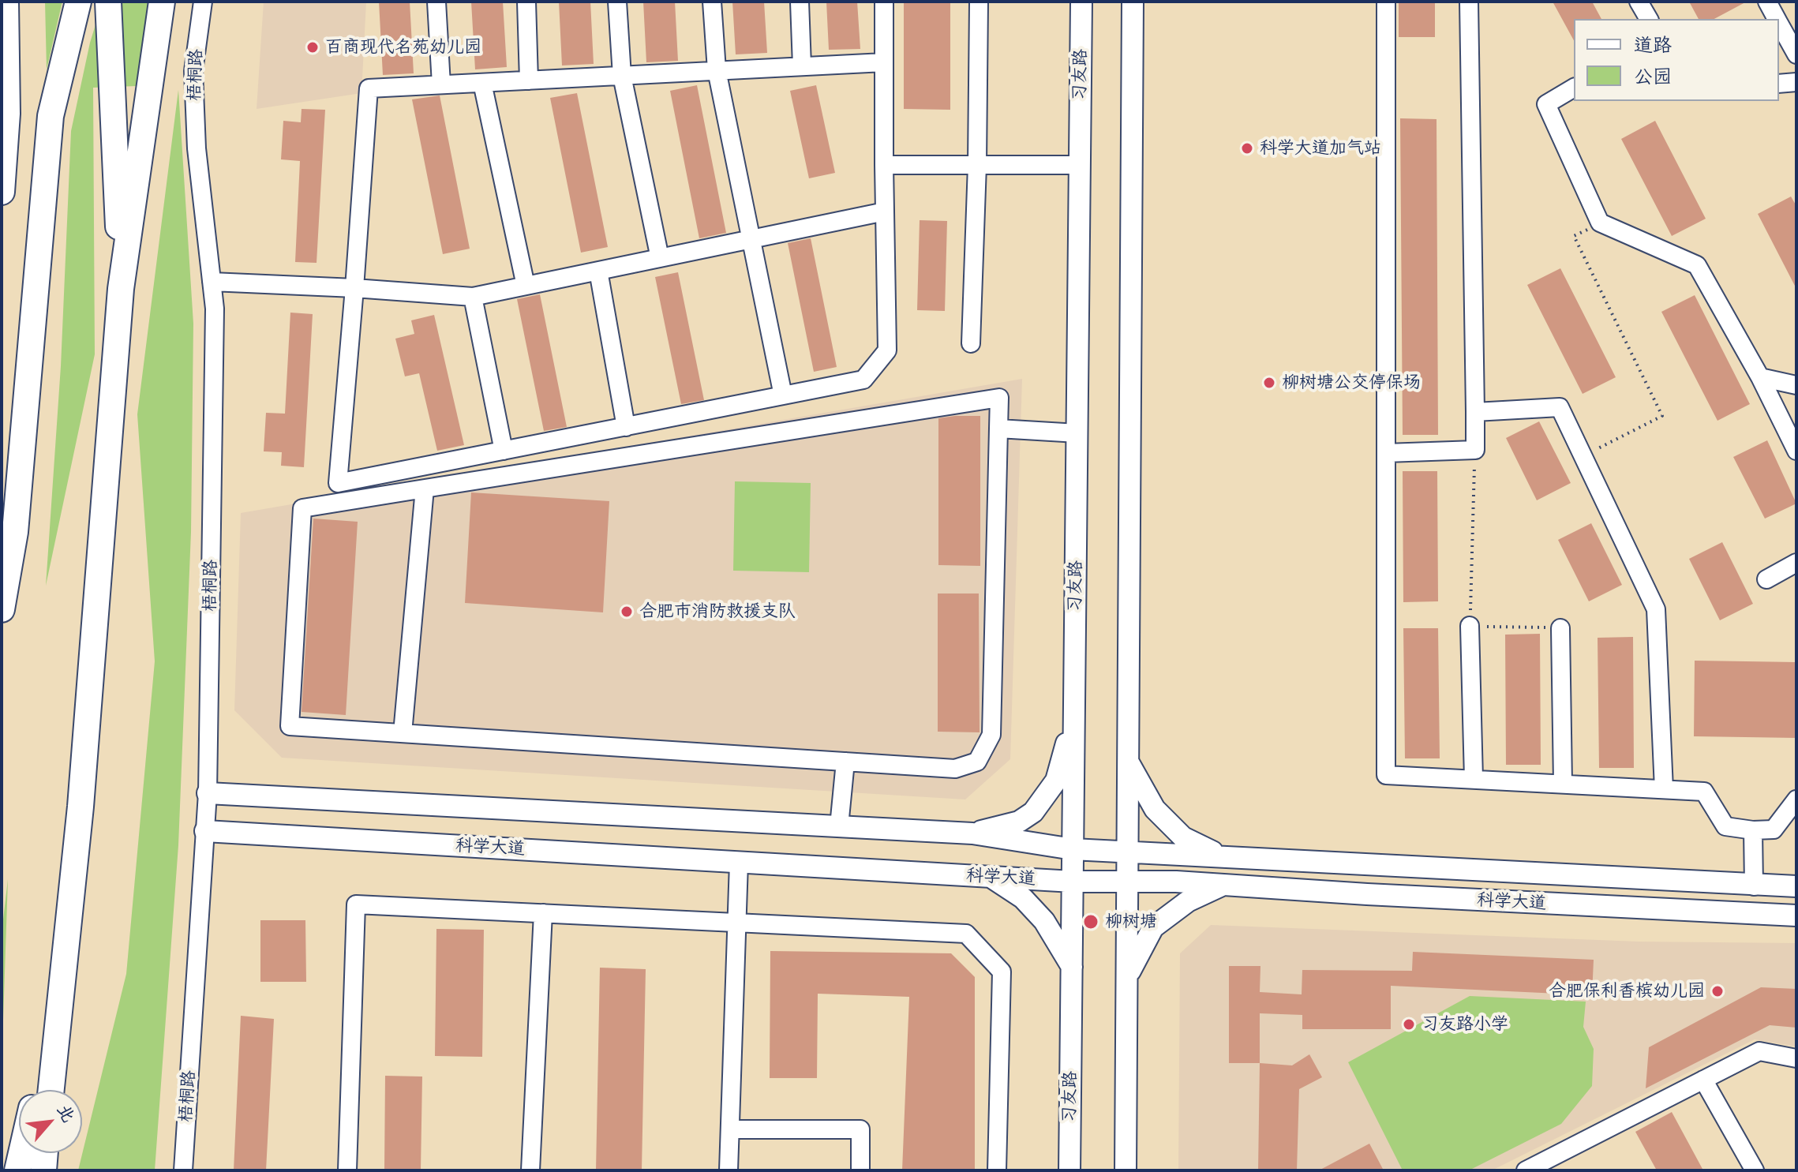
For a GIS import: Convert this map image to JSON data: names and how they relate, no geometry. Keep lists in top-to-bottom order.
{
  "streets": {
    "main road": ["习友路", "科学大道"],
    "street": ["梧桐路"]
  },
  "crossings": [
    ["梧桐路", "科学大道"],
    ["习友路", "科学大道"]
  ],
  "places": [
    "百商现代名苑幼儿园",
    "科学大道加气站",
    "柳树塘公交停保场",
    "合肥市消防救援支队",
    "柳树塘",
    "合肥保利香槟幼儿园",
    "习友路小学"
  ],
  "legend": ["道路", "公园"],
  "north": "top right"
}
